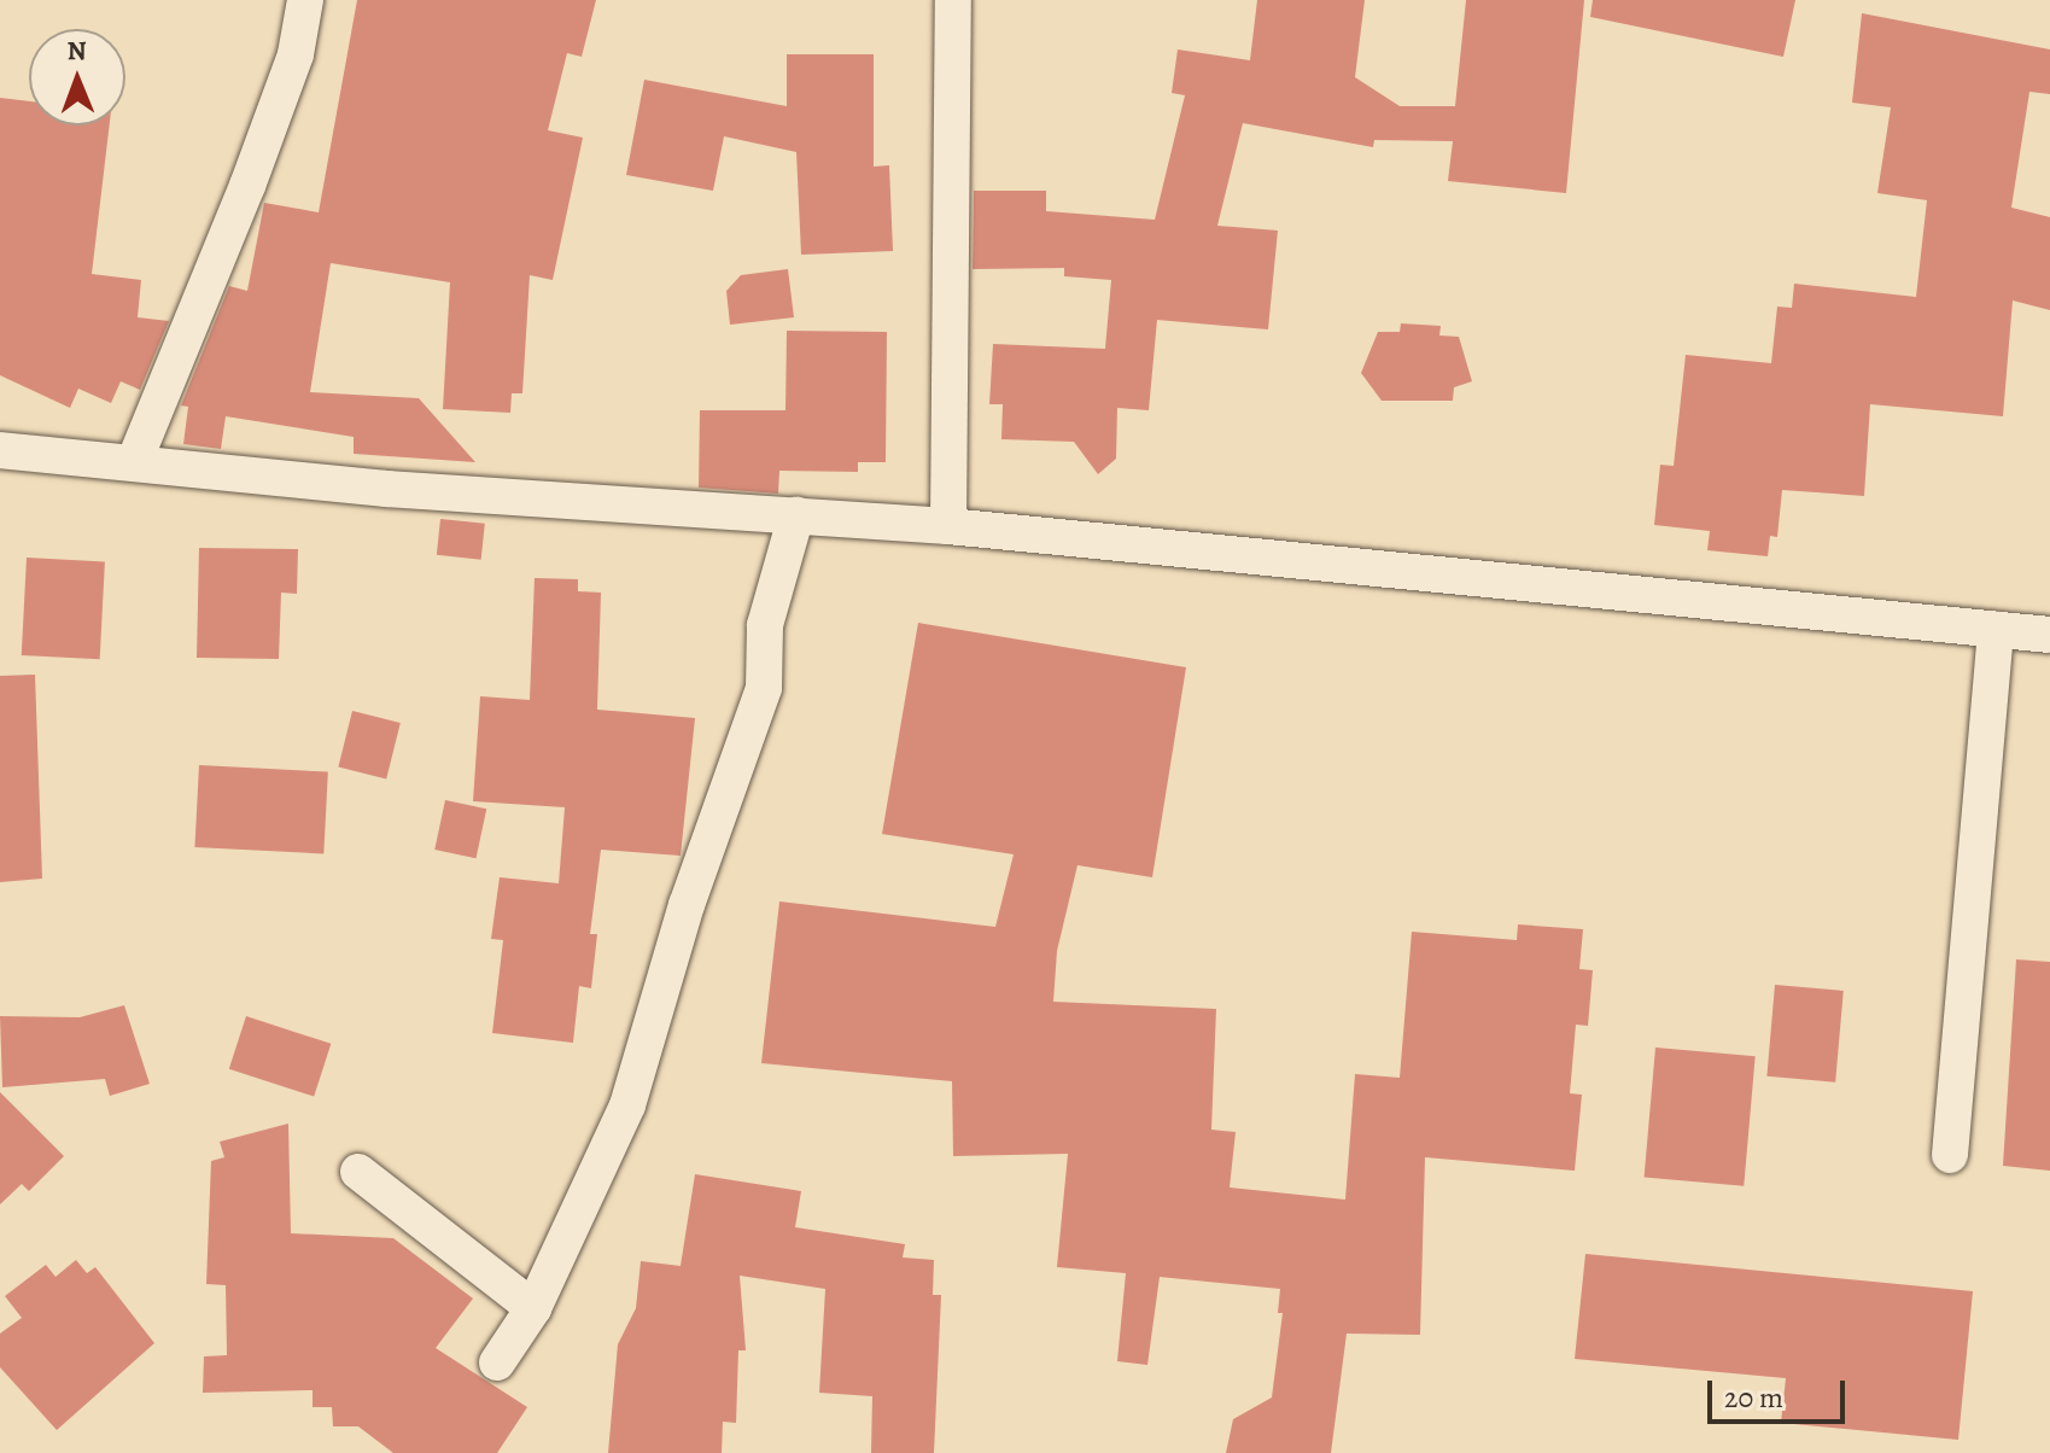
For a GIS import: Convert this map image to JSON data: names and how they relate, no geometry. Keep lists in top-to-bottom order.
{
  "scale_bar": "20 m",
  "north": "top"
}
